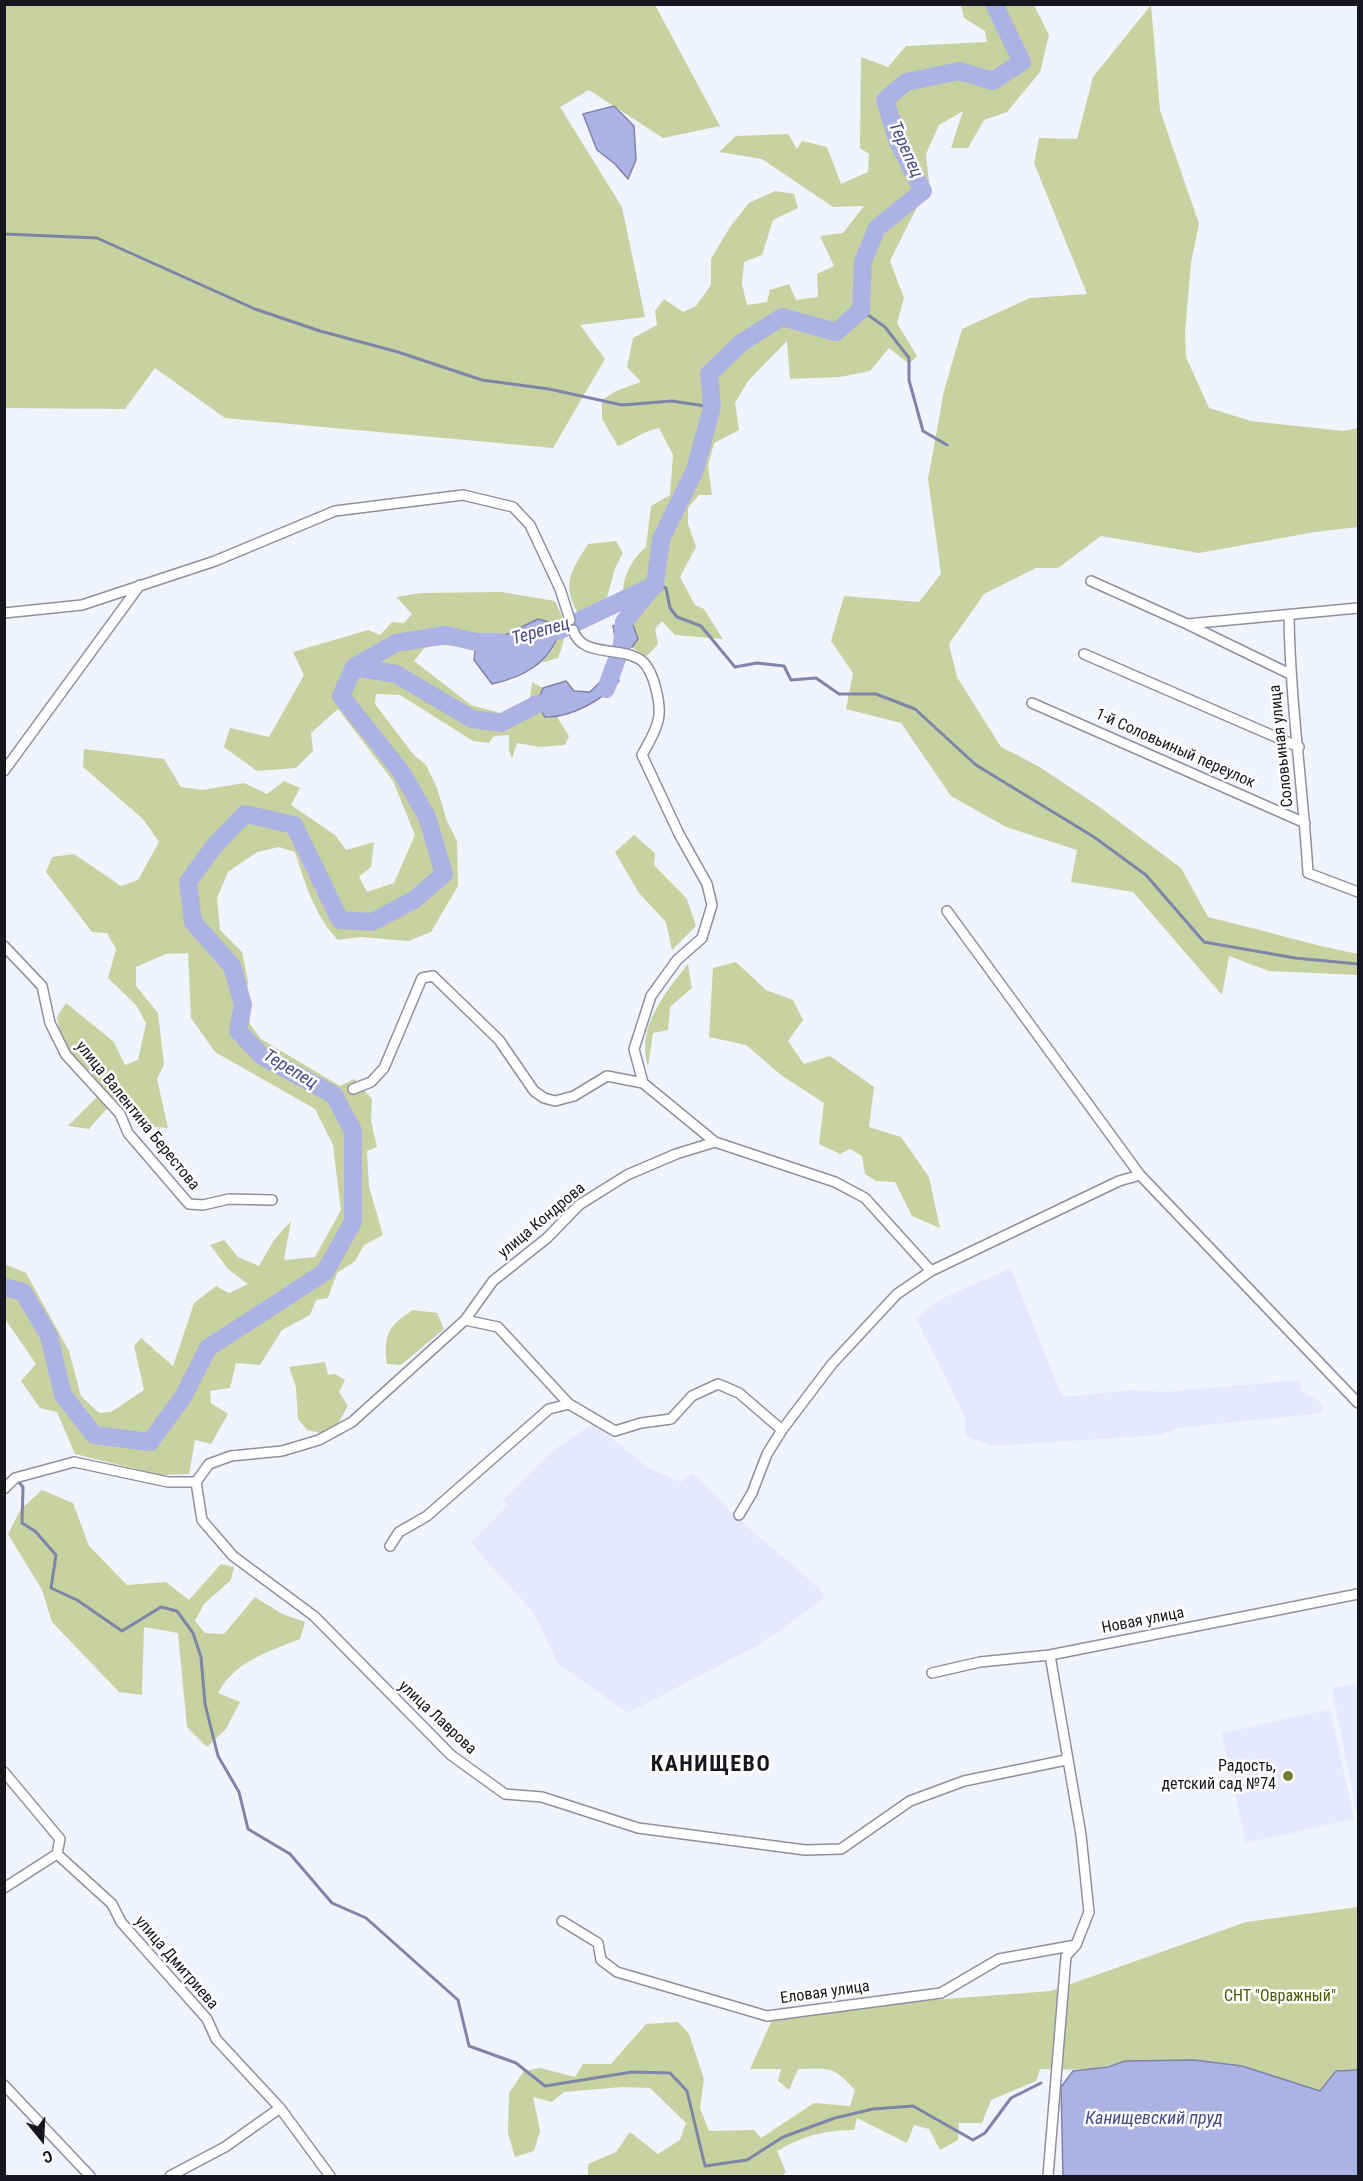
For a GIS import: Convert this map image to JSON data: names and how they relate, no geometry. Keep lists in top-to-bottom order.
{
  "streets": {
    "street": [
      "Соловьиная улица",
      "1-й Соловьиный переулок",
      "улица Валентина Берестова",
      "улица Кондрова",
      "Новая улица",
      "улица Лаврова",
      "улица Дмитриева",
      "Еловая улица"
    ]
  },
  "crossings": [
    ["Соловьиная улица", "1-й Соловьиный переулок"],
    ["улица Кондрова", "улица Лаврова"]
  ],
  "districts": ["КАНИЩЕВО"],
  "water": ["Терепец", "Канищевский пруд"],
  "parks": ["СНТ \"Овражный\""],
  "places": ["Радость, детский сад №74"],
  "north": "bottom"
}
